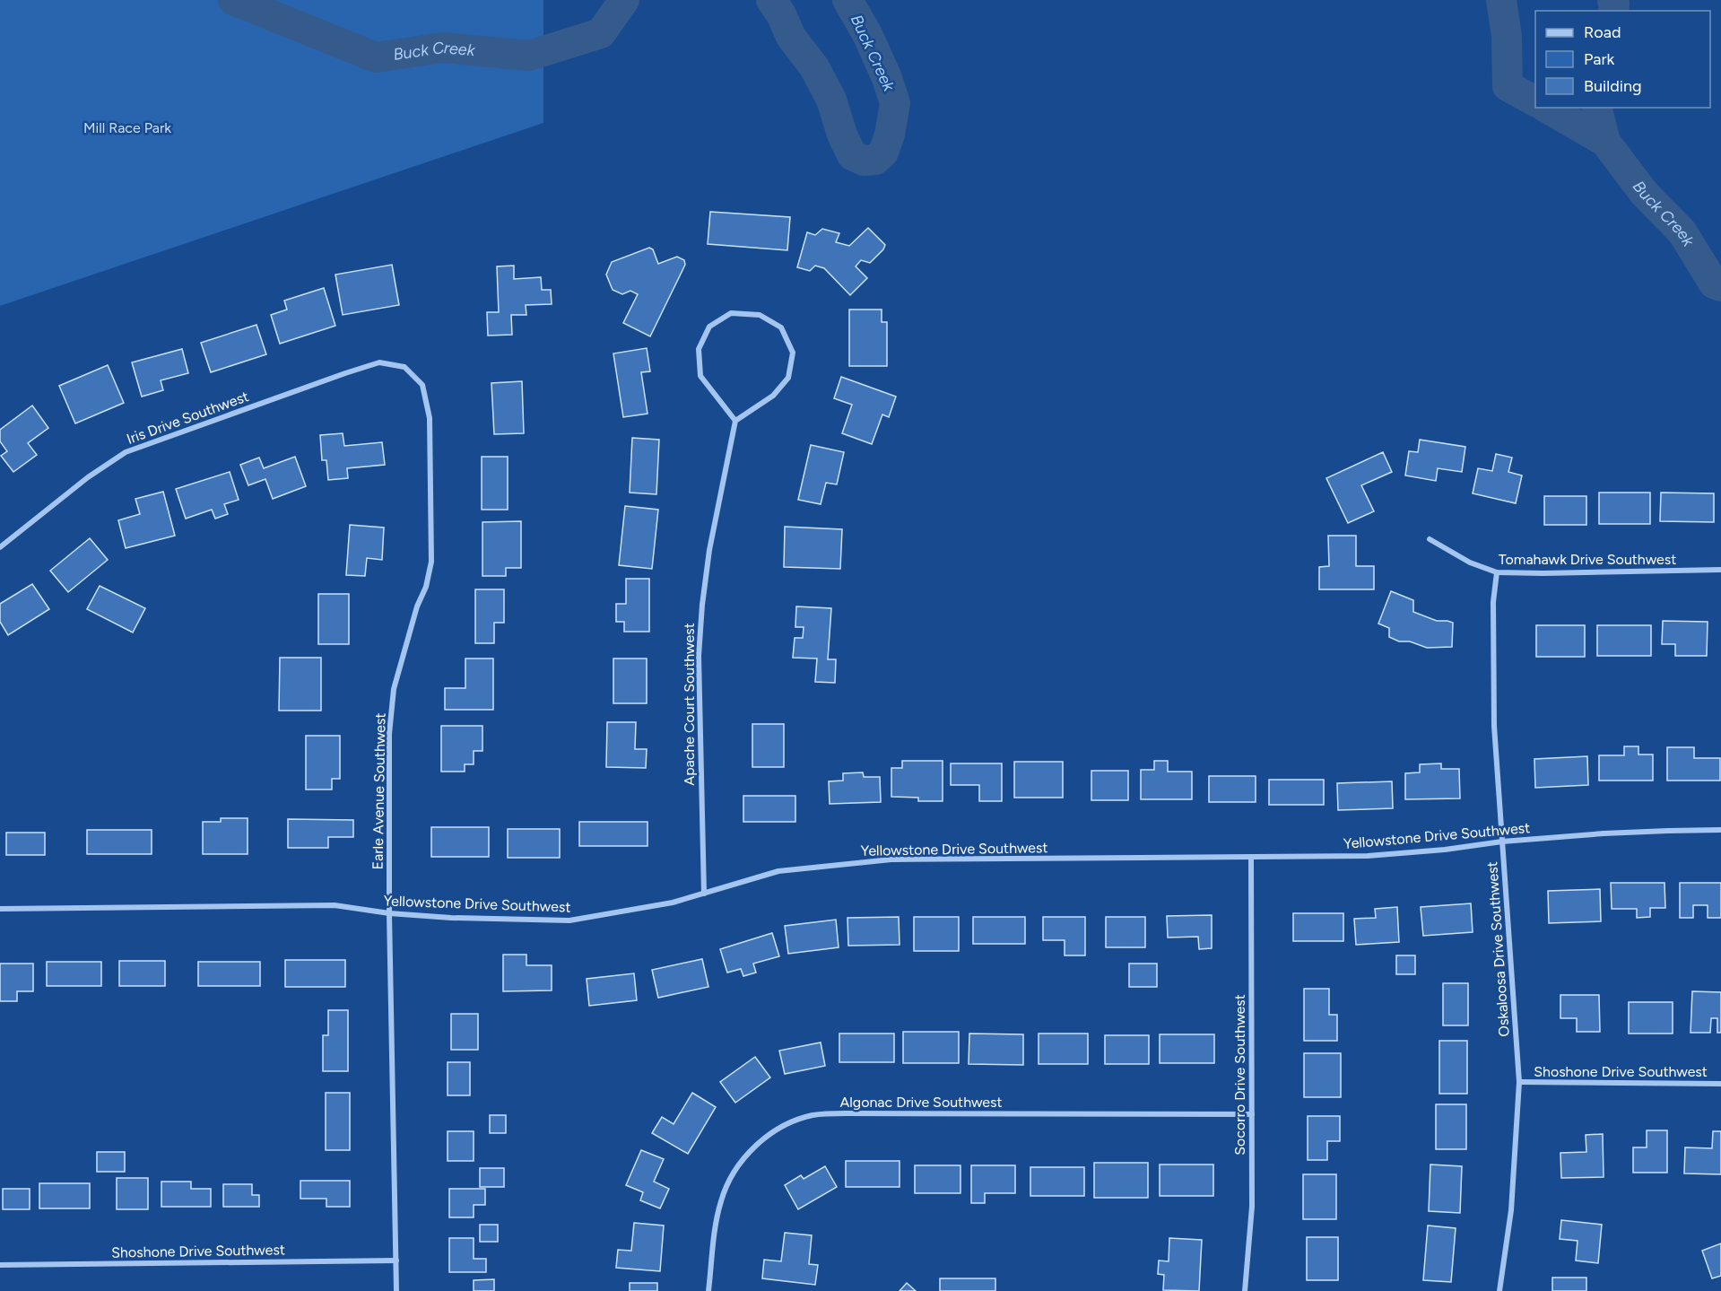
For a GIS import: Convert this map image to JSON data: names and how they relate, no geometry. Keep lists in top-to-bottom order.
{
  "streets": {
    "street": [
      "Iris Drive Southwest",
      "Tomahawk Drive Southwest",
      "Apache Court Southwest",
      "Earle Avenue Southwest",
      "Yellowstone Drive Southwest",
      "Oskaloosa Drive Southwest",
      "Shoshone Drive Southwest",
      "Socorro Drive Southwest",
      "Algonac Drive Southwest"
    ]
  },
  "crossings": [
    ["Iris Drive Southwest", "Earle Avenue Southwest"],
    ["Tomahawk Drive Southwest", "Oskaloosa Drive Southwest"],
    ["Apache Court Southwest", "Yellowstone Drive Southwest"],
    ["Earle Avenue Southwest", "Yellowstone Drive Southwest"],
    ["Earle Avenue Southwest", "Shoshone Drive Southwest"],
    ["Yellowstone Drive Southwest", "Oskaloosa Drive Southwest"],
    ["Yellowstone Drive Southwest", "Socorro Drive Southwest"],
    ["Oskaloosa Drive Southwest", "Shoshone Drive Southwest"],
    ["Socorro Drive Southwest", "Algonac Drive Southwest"]
  ],
  "water": ["Buck Creek"],
  "parks": ["Mill Race Park"],
  "legend": ["Road", "Park", "Building"]
}
